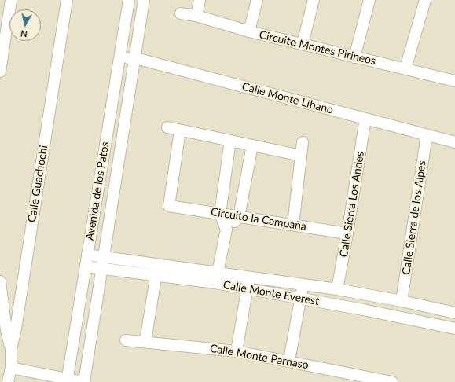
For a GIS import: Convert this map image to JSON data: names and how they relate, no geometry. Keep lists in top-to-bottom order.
{
  "streets": {
    "street": [
      "Circuito Montes Pirineos",
      "Calle Monte Líbano",
      "Calle Guachochi",
      "Avenida de los Patos",
      "Calle Sierra Los Andes",
      "Calle Sierra de los Alpes",
      "Circuito la Campaña",
      "Calle Monte Everest",
      "Calle Monte Parnaso"
    ]
  },
  "crossings": [
    ["Calle Monte Líbano", "Avenida de los Patos"],
    ["Calle Monte Líbano", "Calle Sierra Los Andes"],
    ["Calle Monte Líbano", "Calle Sierra de los Alpes"],
    ["Avenida de los Patos", "Calle Monte Everest"],
    ["Calle Sierra Los Andes", "Circuito la Campaña"],
    ["Calle Sierra Los Andes", "Calle Monte Everest"],
    ["Calle Sierra de los Alpes", "Calle Monte Everest"]
  ],
  "north": "bottom"
}
